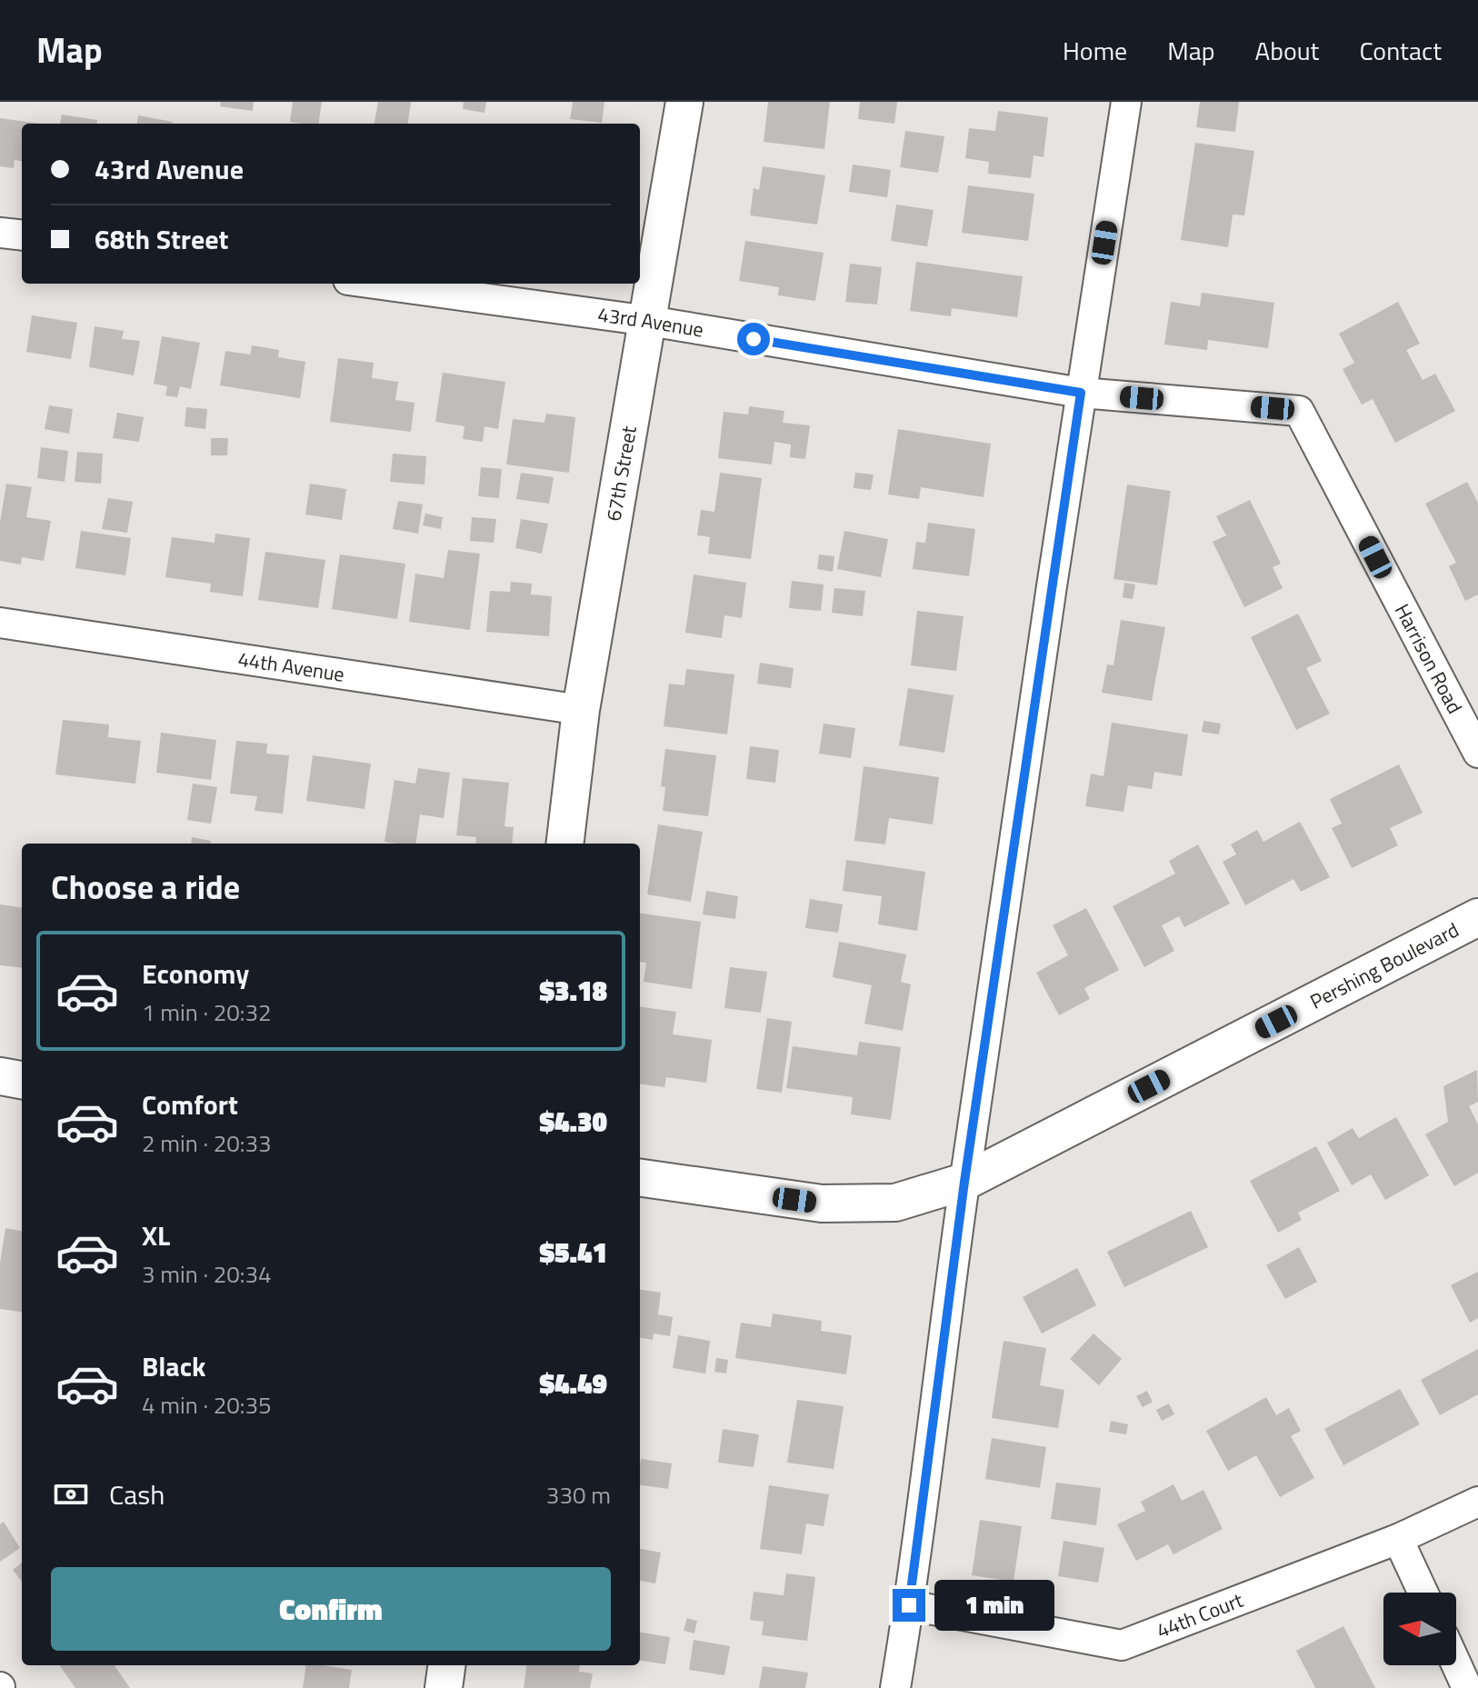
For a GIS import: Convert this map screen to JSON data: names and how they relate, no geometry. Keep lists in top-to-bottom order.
{
  "streets": {
    "street": [
      "43rd Avenue",
      "67th Street",
      "Harrison Road",
      "44th Avenue",
      "Pershing Boulevard",
      "44th Court"
    ]
  },
  "crossings": [
    ["43rd Avenue", "67th Street"],
    ["43rd Avenue", "Harrison Road"],
    ["67th Street", "44th Avenue"]
  ],
  "north": "left",
  "page": {
    "header": "Map",
    "nav": [
      "Home",
      "Map",
      "About",
      "Contact"
    ],
    "banner": ["43rd Avenue", "68th Street"],
    "heading": "Choose a ride",
    "list": [
      {
        "name": "Economy",
        "note": "1 min · 20:32",
        "value": "$3.18"
      },
      {
        "name": "Comfort",
        "note": "2 min · 20:33",
        "value": "$4.30"
      },
      {
        "name": "XL",
        "note": "3 min · 20:34",
        "value": "$5.41"
      },
      {
        "name": "Black",
        "note": "4 min · 20:35",
        "value": "$4.49"
      }
    ],
    "pay": ["Cash", "330 m"],
    "buttons": "Confirm",
    "bubble": "1 min"
  }
}
